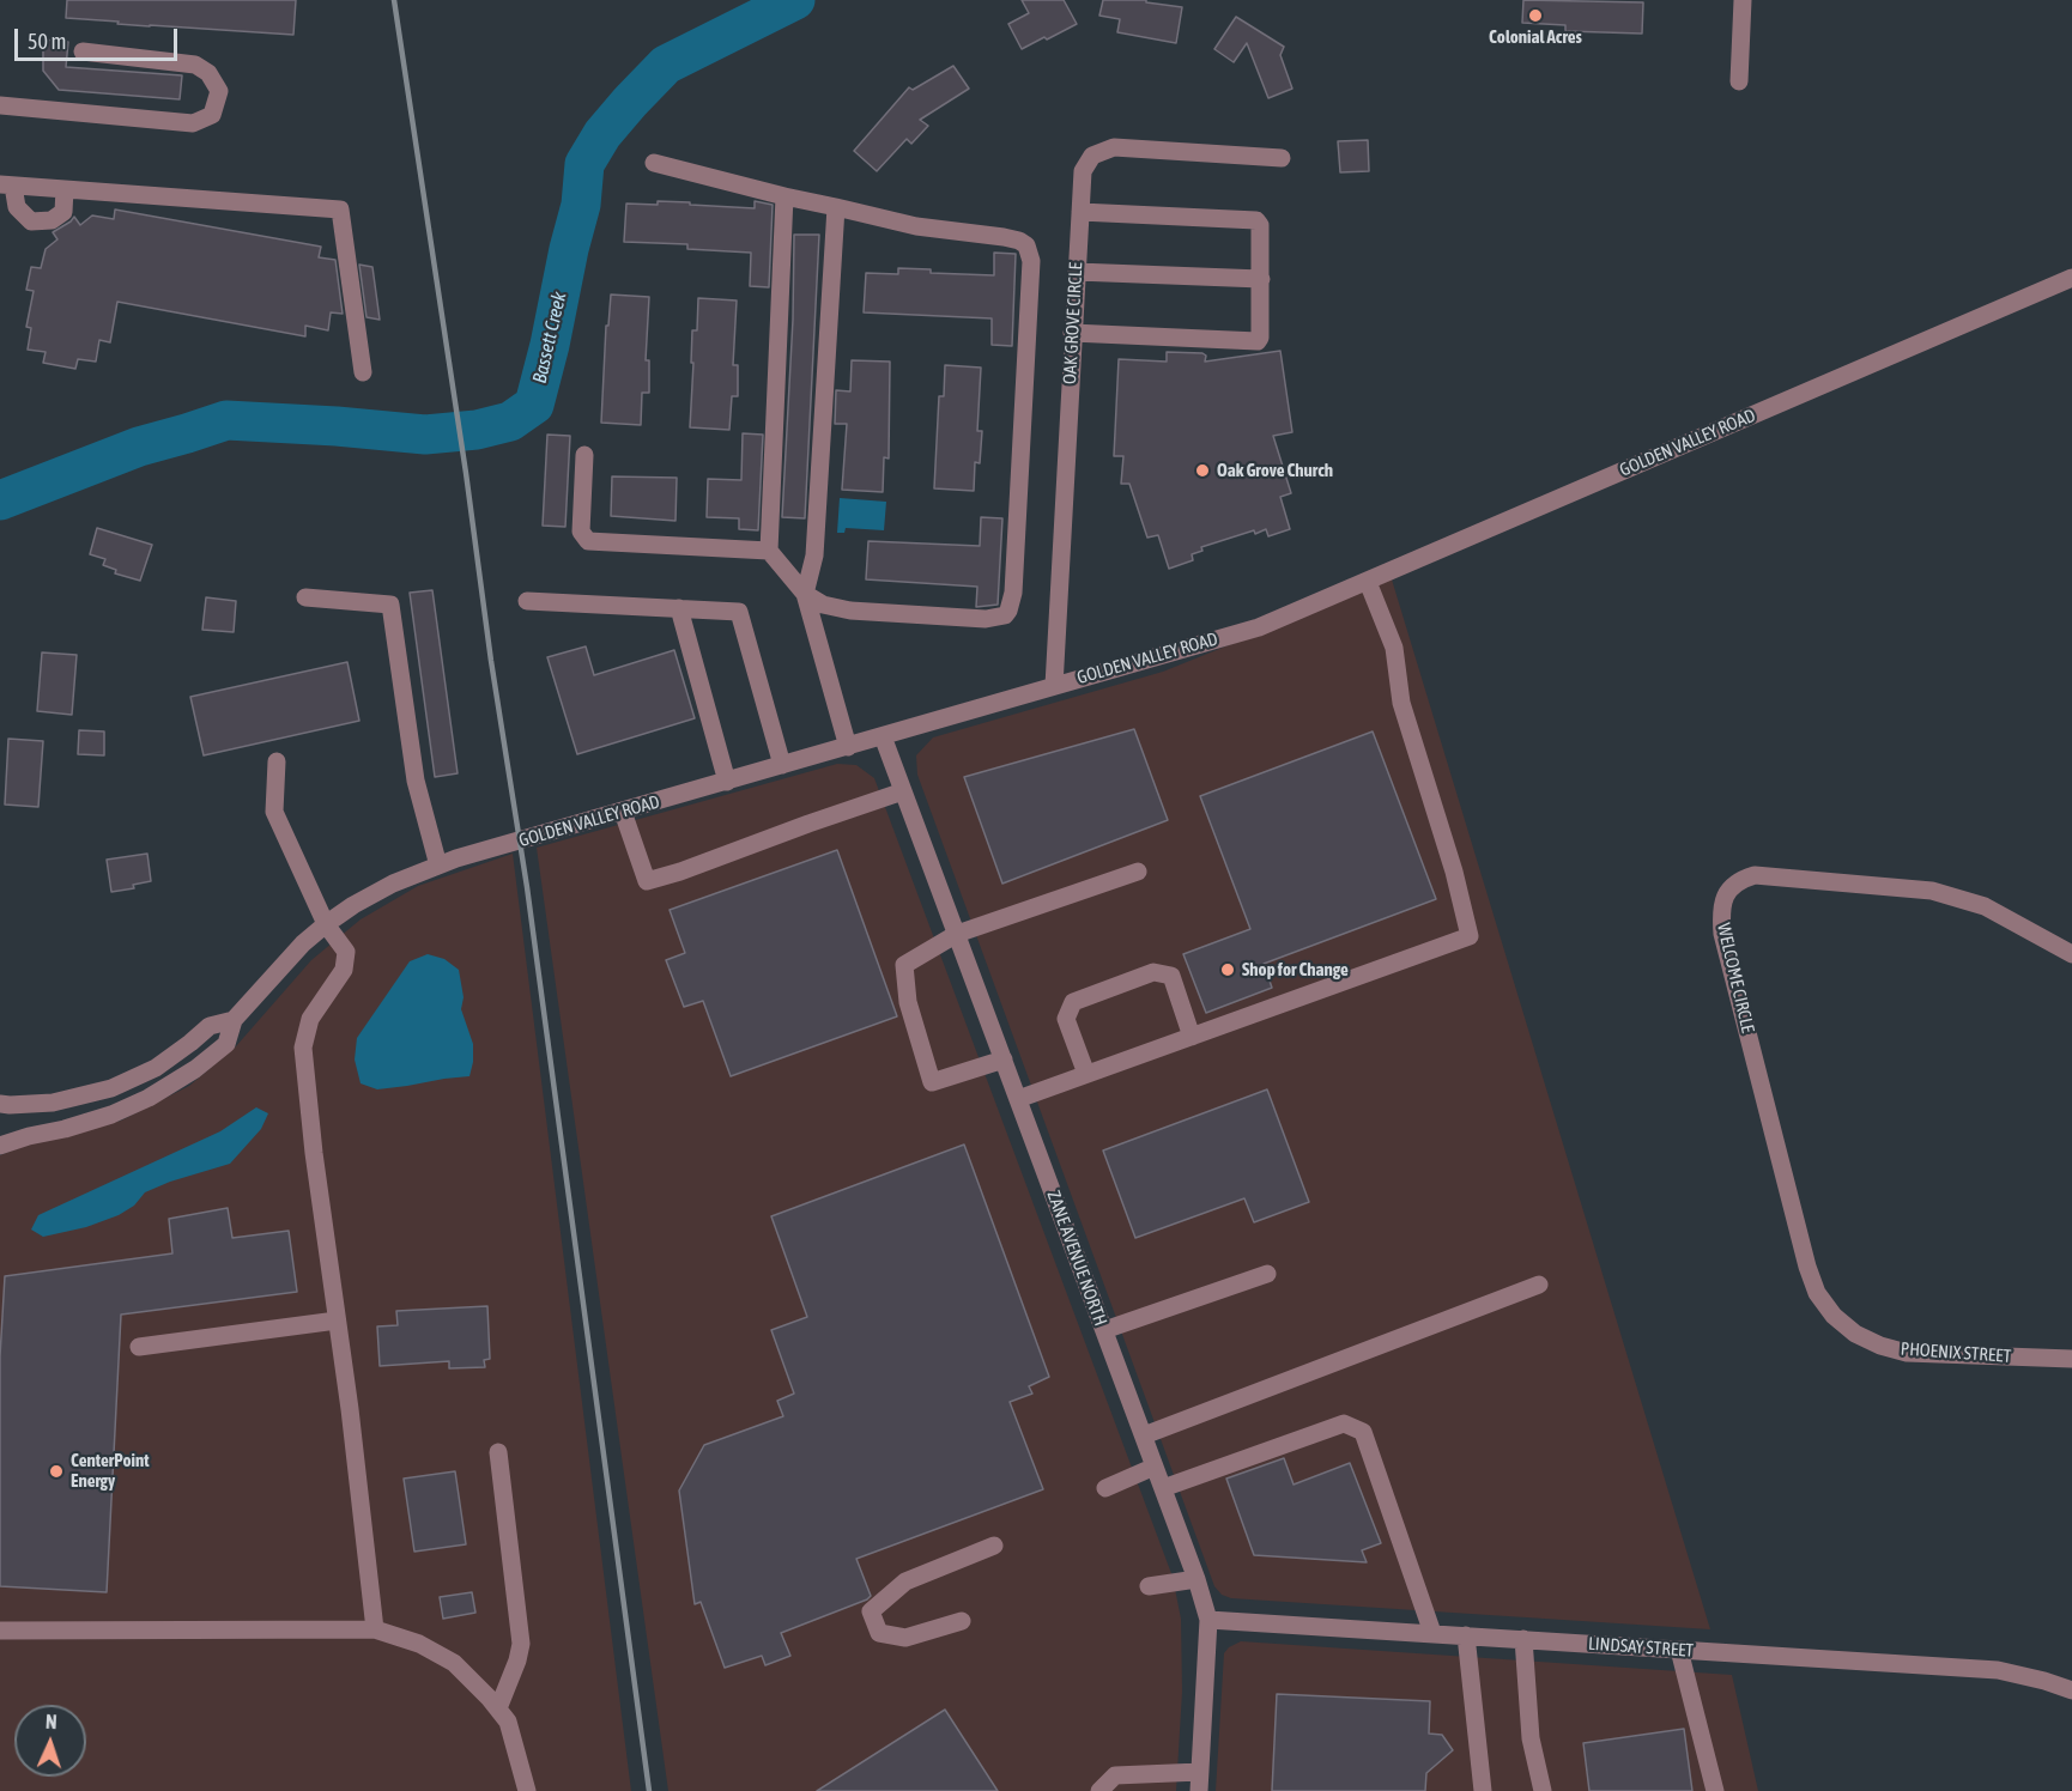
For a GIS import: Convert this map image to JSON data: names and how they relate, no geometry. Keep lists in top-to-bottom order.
{
  "streets": {
    "street": [
      "OAK GROVE CIRCLE",
      "GOLDEN VALLEY ROAD",
      "WELCOME CIRCLE",
      "ZANE AVENUE NORTH",
      "PHOENIX STREET",
      "LINDSAY STREET"
    ]
  },
  "crossings": [
    ["OAK GROVE CIRCLE", "GOLDEN VALLEY ROAD"],
    ["GOLDEN VALLEY ROAD", "ZANE AVENUE NORTH"],
    ["WELCOME CIRCLE", "PHOENIX STREET"],
    ["ZANE AVENUE NORTH", "LINDSAY STREET"]
  ],
  "water": ["Bassett Creek"],
  "places": [
    "Colonial Acres",
    "Oak Grove Church",
    "Shop for Change",
    "CenterPoint Energy"
  ],
  "scale_bar": "50 m",
  "north": "top"
}
